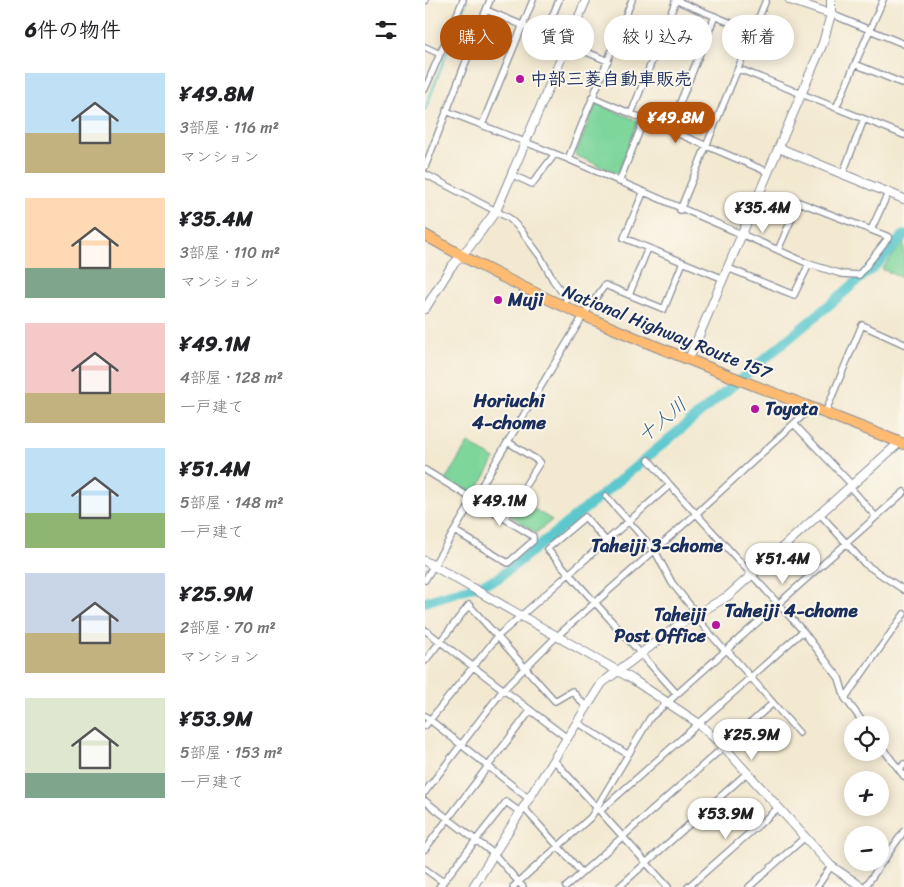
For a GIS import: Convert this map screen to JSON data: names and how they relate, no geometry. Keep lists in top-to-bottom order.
{
  "streets": {
    "highway": ["National Highway Route 157"]
  },
  "districts": ["Horiuchi 4-chome", "Taheiji 3-chome", "Taheiji 4-chome"],
  "water": ["十人川"],
  "places": [
    "中部三菱自動車販売",
    "Muji",
    "Toyota",
    "Taheiji Post Office"
  ],
  "page": {
    "heading": "6件の物件",
    "chip": [
      "購入",
      "賃貸",
      "絞り込み",
      "新着"
    ],
    "list": [
      {
        "name": "¥49.8M",
        "note": "3部屋 · 116 m² · マンション"
      },
      {
        "name": "¥35.4M",
        "note": "3部屋 · 110 m² · マンション"
      },
      {
        "name": "¥49.1M",
        "note": "4部屋 · 128 m² · 一戸建て"
      },
      {
        "name": "¥51.4M",
        "note": "5部屋 · 148 m² · 一戸建て"
      },
      {
        "name": "¥25.9M",
        "note": "2部屋 · 70 m² · マンション"
      },
      {
        "name": "¥53.9M",
        "note": "5部屋 · 153 m² · 一戸建て"
      }
    ],
    "price": [
      "¥49.8M",
      "¥35.4M",
      "¥49.1M",
      "¥51.4M",
      "¥25.9M",
      "¥53.9M"
    ],
    "map_buttons": ["+", "−"]
  }
}
